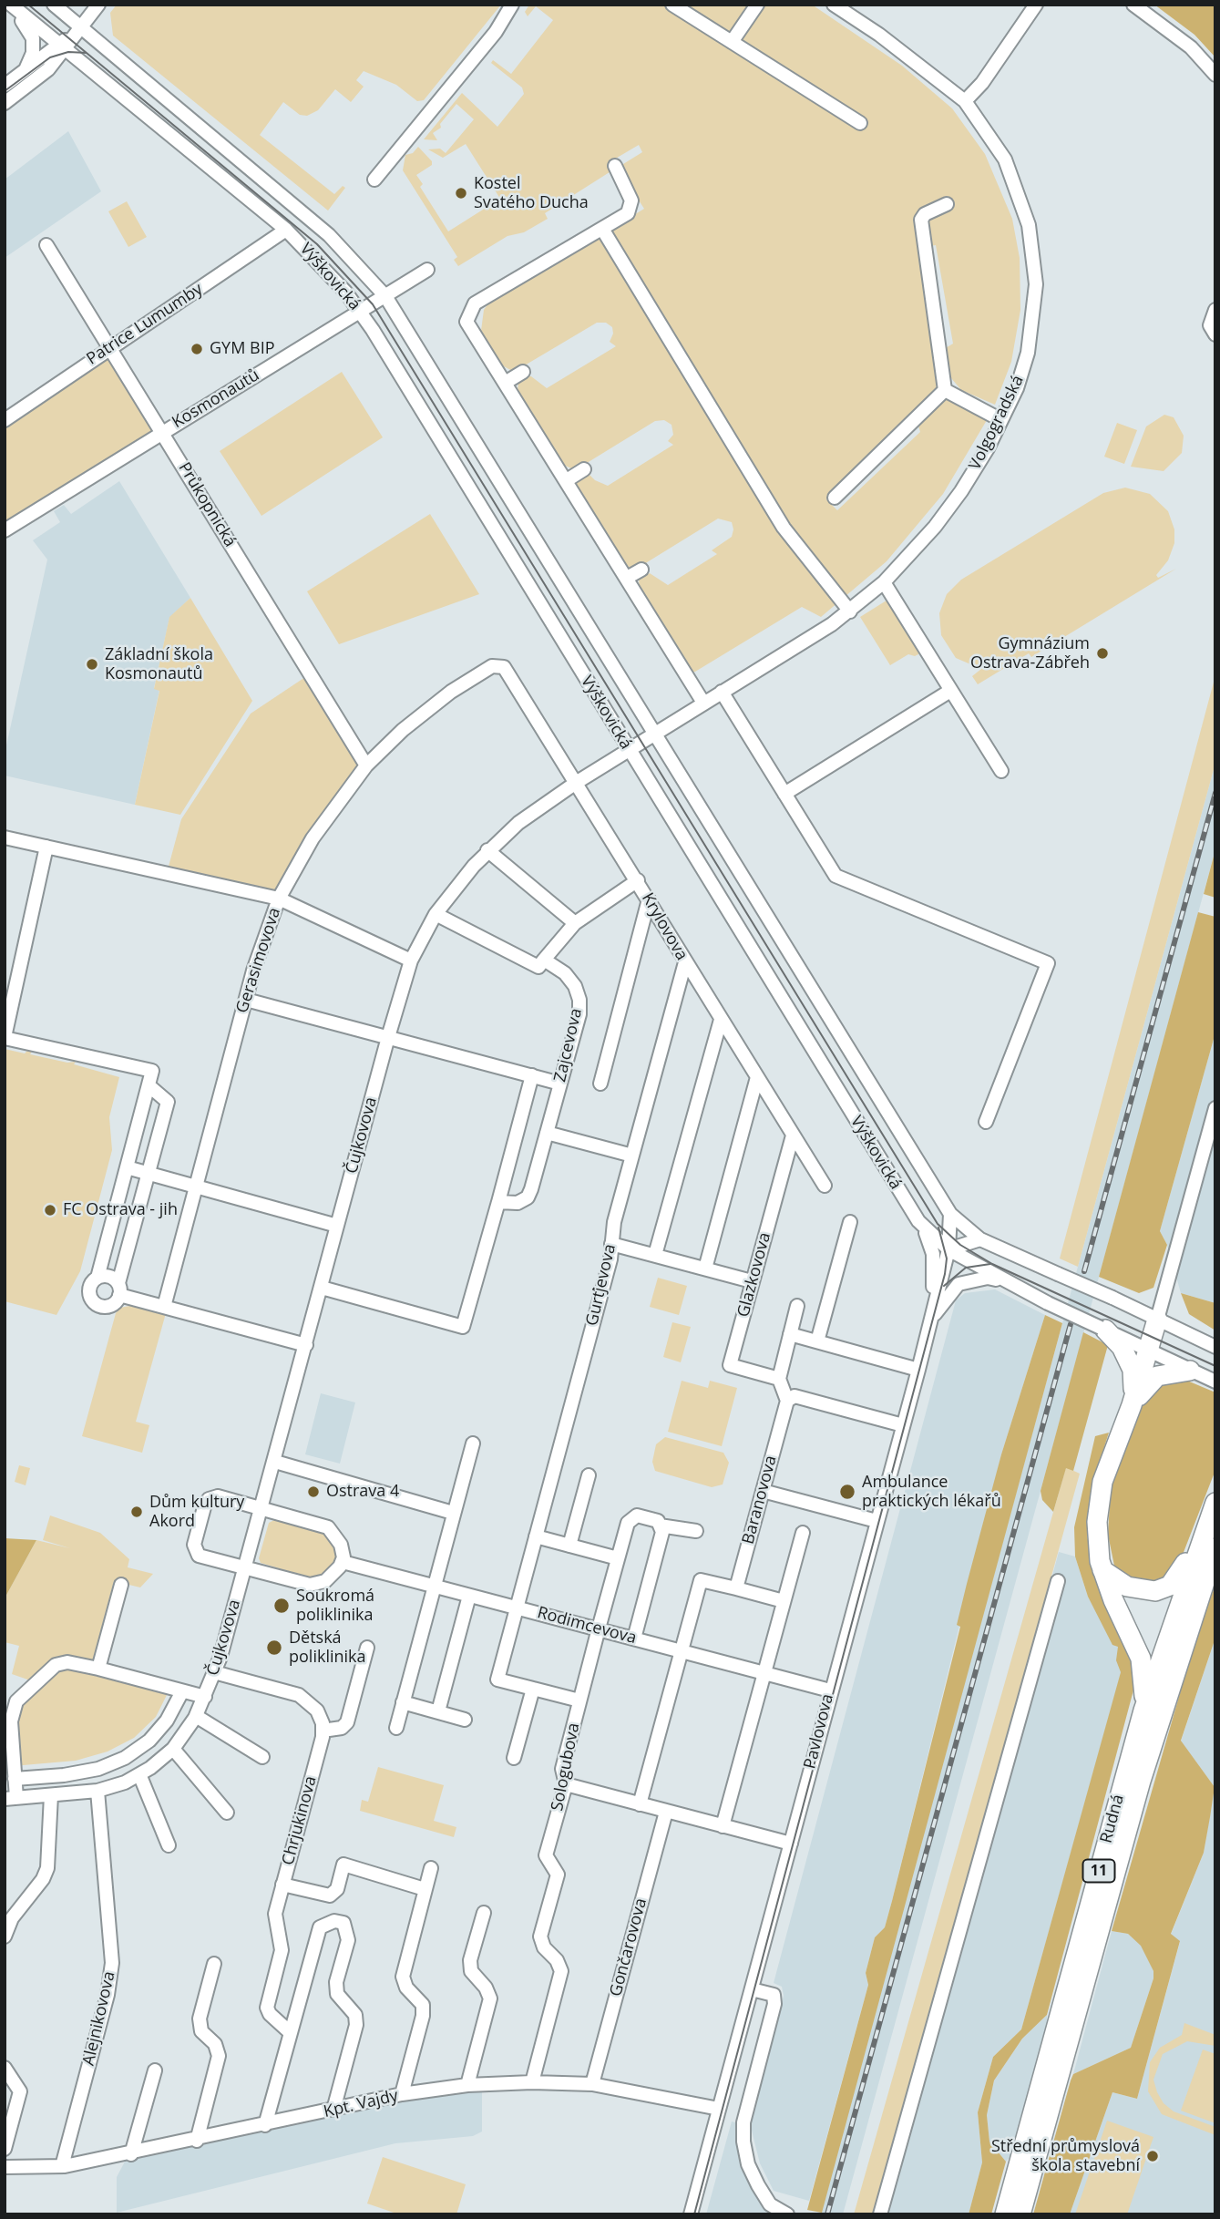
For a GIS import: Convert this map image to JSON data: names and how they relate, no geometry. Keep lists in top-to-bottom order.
{
  "streets": {
    "highway": ["Rudná", "11"],
    "street": [
      "Výškovická",
      "Patrice Lumumby",
      "Kosmonautů",
      "Volgogradská",
      "Průkopnická",
      "Krylovova",
      "Gerasimovova",
      "Zajcevova",
      "Čujkovova",
      "Glazkovova",
      "Gurťjevova",
      "Baranovova",
      "Rodimcevova",
      "Pavlovova",
      "Sologubova",
      "Chrjukinova",
      "Gončarovova",
      "Alejnikovova",
      "Kpt. Vajdy"
    ]
  },
  "crossings": [
    ["Výškovická", "Patrice Lumumby"],
    ["Výškovická", "Kosmonautů"],
    ["Výškovická", "Volgogradská"],
    ["Výškovická", "Čujkovova"],
    ["Výškovická", "Pavlovova"],
    ["Patrice Lumumby", "Průkopnická"],
    ["Kosmonautů", "Průkopnická"],
    ["Volgogradská", "Čujkovova"],
    ["Průkopnická", "Gerasimovova"],
    ["Krylovova", "Gerasimovova"],
    ["Krylovova", "Čujkovova"],
    ["Krylovova", "Glazkovova"],
    ["Krylovova", "Gurťjevova"],
    ["Zajcevova", "Čujkovova"],
    ["Čujkovova", "Alejnikovova"],
    ["Gurťjevova", "Rodimcevova"],
    ["Rodimcevova", "Pavlovova"],
    ["Rodimcevova", "Sologubova"],
    ["Pavlovova", "Kpt. Vajdy"],
    ["Sologubova", "Kpt. Vajdy"],
    ["Gončarovova", "Kpt. Vajdy"],
    ["Alejnikovova", "Kpt. Vajdy"]
  ],
  "places": [
    "Kostel Svatého Ducha",
    "GYM BIP",
    "Gymnázium Ostrava-Zábřeh",
    "Základní škola Kosmonautů",
    "FC Ostrava - jih",
    "Ostrava 4",
    "Ambulance praktických lékařů",
    "Dům kultury Akord",
    "Soukromá poliklinika",
    "Dětská poliklinika",
    "Střední průmyslová škola stavební"
  ]
}
